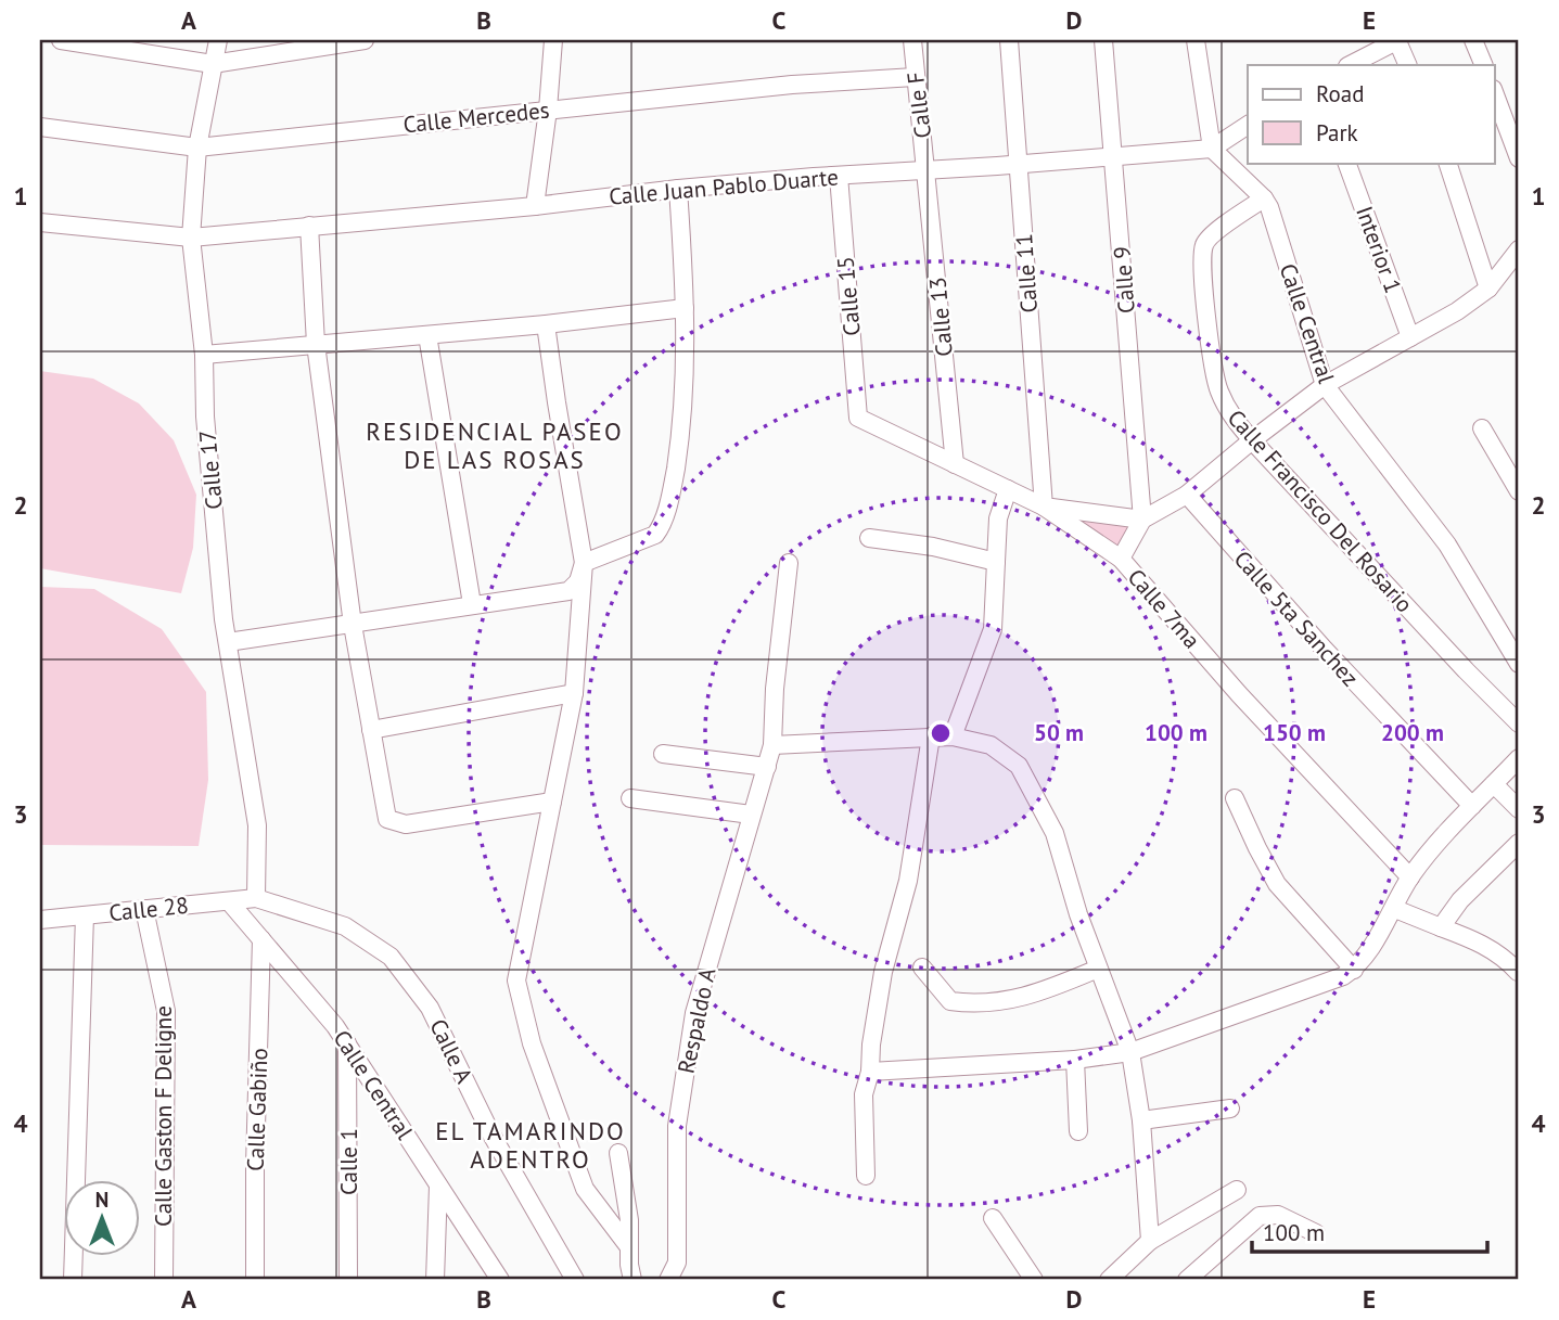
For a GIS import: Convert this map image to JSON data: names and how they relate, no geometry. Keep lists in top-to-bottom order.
{
  "streets": {
    "street": [
      "Calle F",
      "Calle Mercedes",
      "Calle Juan Pablo Duarte",
      "Interior 1",
      "Calle 11",
      "Calle 9",
      "Calle 15",
      "Calle 13",
      "Calle Central",
      "Calle 17",
      "Calle Francisco Del Rosario",
      "Calle 7ma",
      "Calle 5ta Sanchez",
      "Calle 28",
      "Respaldo A",
      "Calle A",
      "Calle Gabiño",
      "Calle Gaston F Deligne",
      "Calle 1"
    ]
  },
  "crossings": [
    ["Calle F", "Calle Mercedes"],
    ["Calle F", "Calle Juan Pablo Duarte"],
    ["Calle F", "Calle 13"],
    ["Calle Mercedes", "Calle 17"],
    ["Calle Juan Pablo Duarte", "Calle 11"],
    ["Calle Juan Pablo Duarte", "Calle 9"],
    ["Calle Juan Pablo Duarte", "Calle 15"],
    ["Calle Juan Pablo Duarte", "Calle 13"],
    ["Calle Juan Pablo Duarte", "Calle Central"],
    ["Calle Juan Pablo Duarte", "Calle 17"],
    ["Calle 11", "Calle 7ma"],
    ["Calle 15", "Calle 7ma"],
    ["Calle 13", "Calle 7ma"],
    ["Calle Central", "Calle Francisco Del Rosario"],
    ["Calle Central", "Calle 28"],
    ["Calle Central", "Calle Gabiño"],
    ["Calle Central", "Calle 1"],
    ["Calle 17", "Calle 28"],
    ["Calle 17", "Calle A"],
    ["Calle 28", "Calle A"],
    ["Calle 28", "Calle Gaston F Deligne"]
  ],
  "districts": ["RESIDENCIAL PASEO DE LAS ROSAS", "EL TAMARINDO ADENTRO"],
  "legend": ["Road", "Park"],
  "scale_bar": "100 m",
  "north": "top",
  "grid": {
    "columns": [
      "A",
      "B",
      "C",
      "D",
      "E"
    ],
    "rows": [
      "1",
      "2",
      "3",
      "4"
    ]
  },
  "rings": [
    "50 m",
    "100 m",
    "150 m",
    "200 m"
  ]
}
